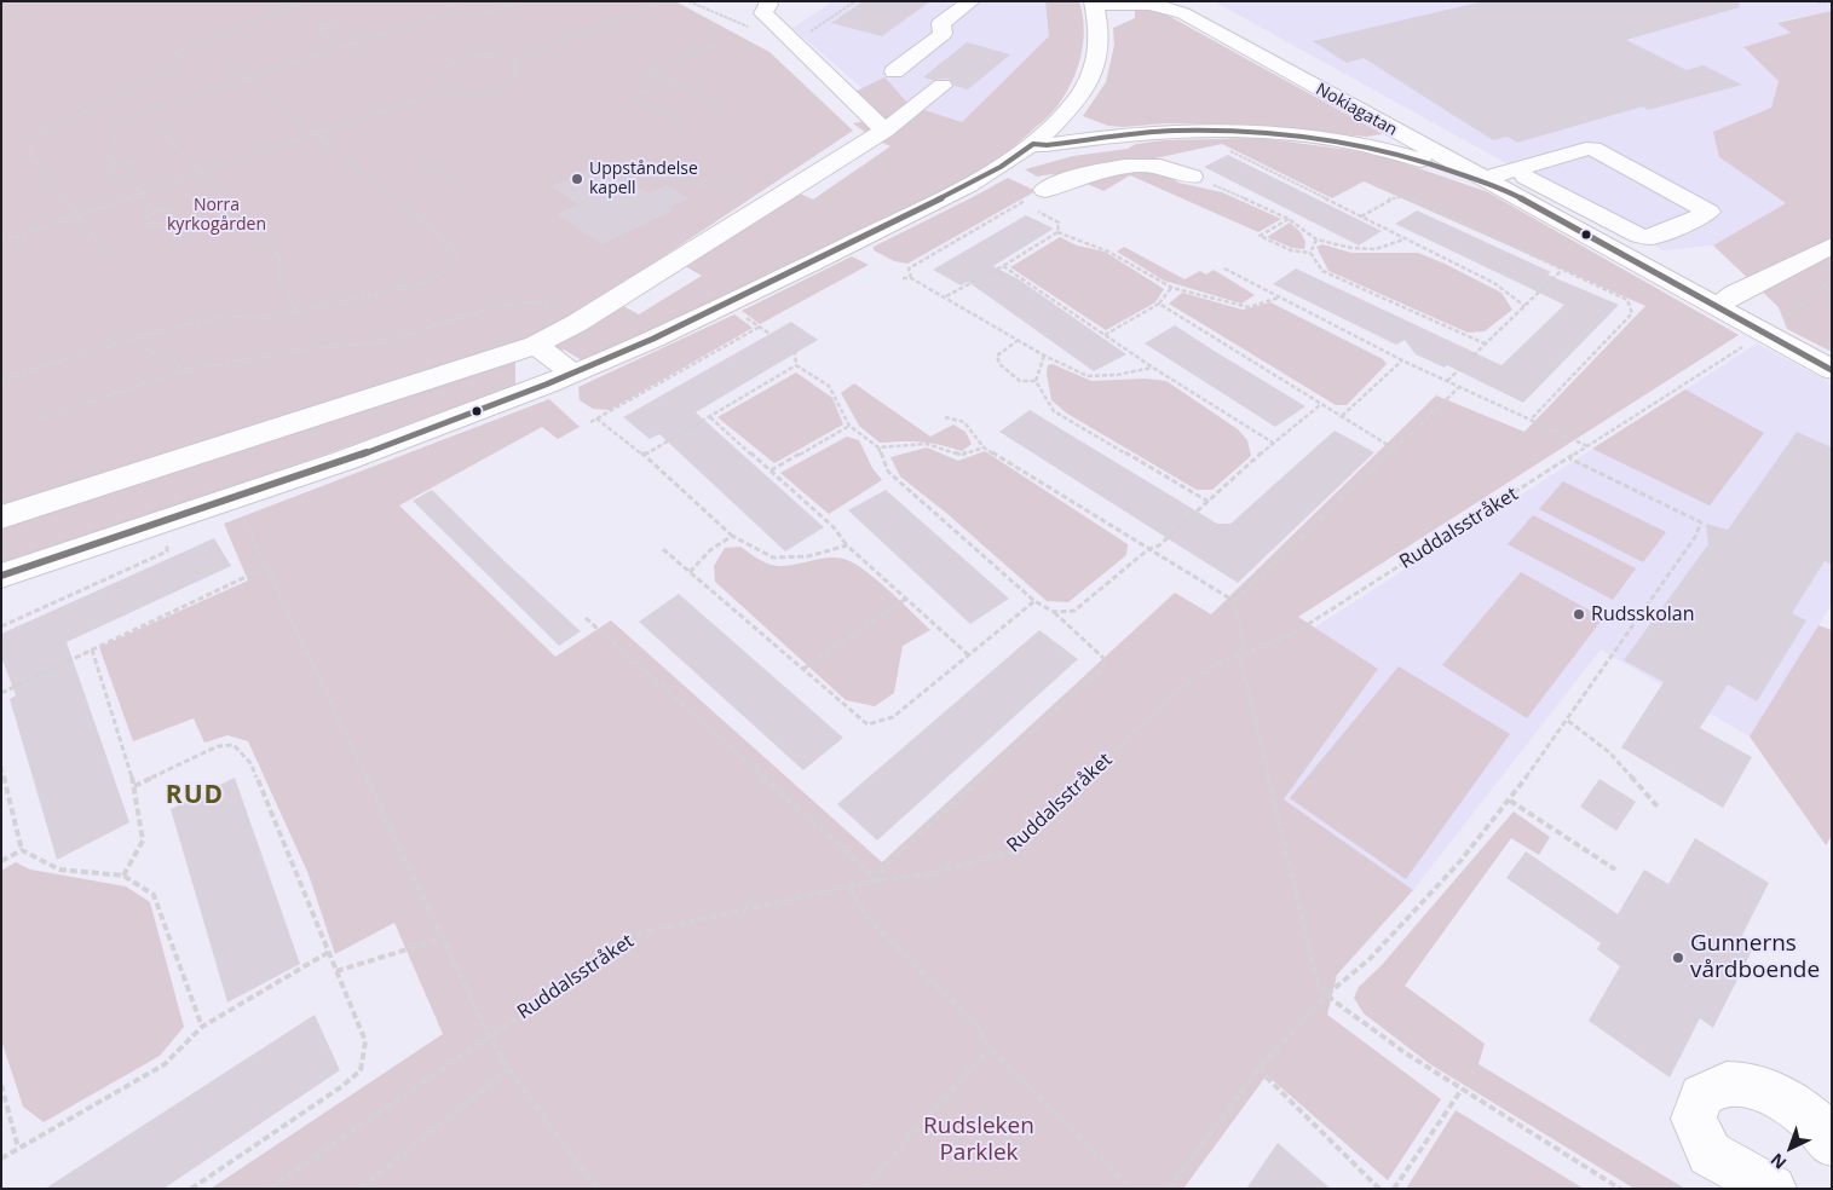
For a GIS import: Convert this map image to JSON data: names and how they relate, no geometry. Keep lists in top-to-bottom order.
{
  "streets": {
    "street": ["Nokiagatan"],
    "path": ["Ruddalsstråket"]
  },
  "crossings": [
    ["Nokiagatan", "Ruddalsstråket"]
  ],
  "districts": ["RUD"],
  "parks": ["Norra kyrkogården", "Rudsleken Parklek"],
  "places": ["Uppståndelse kapell", "Rudsskolan", "Gunnerns vårdboende"],
  "north": "bottom left"
}
